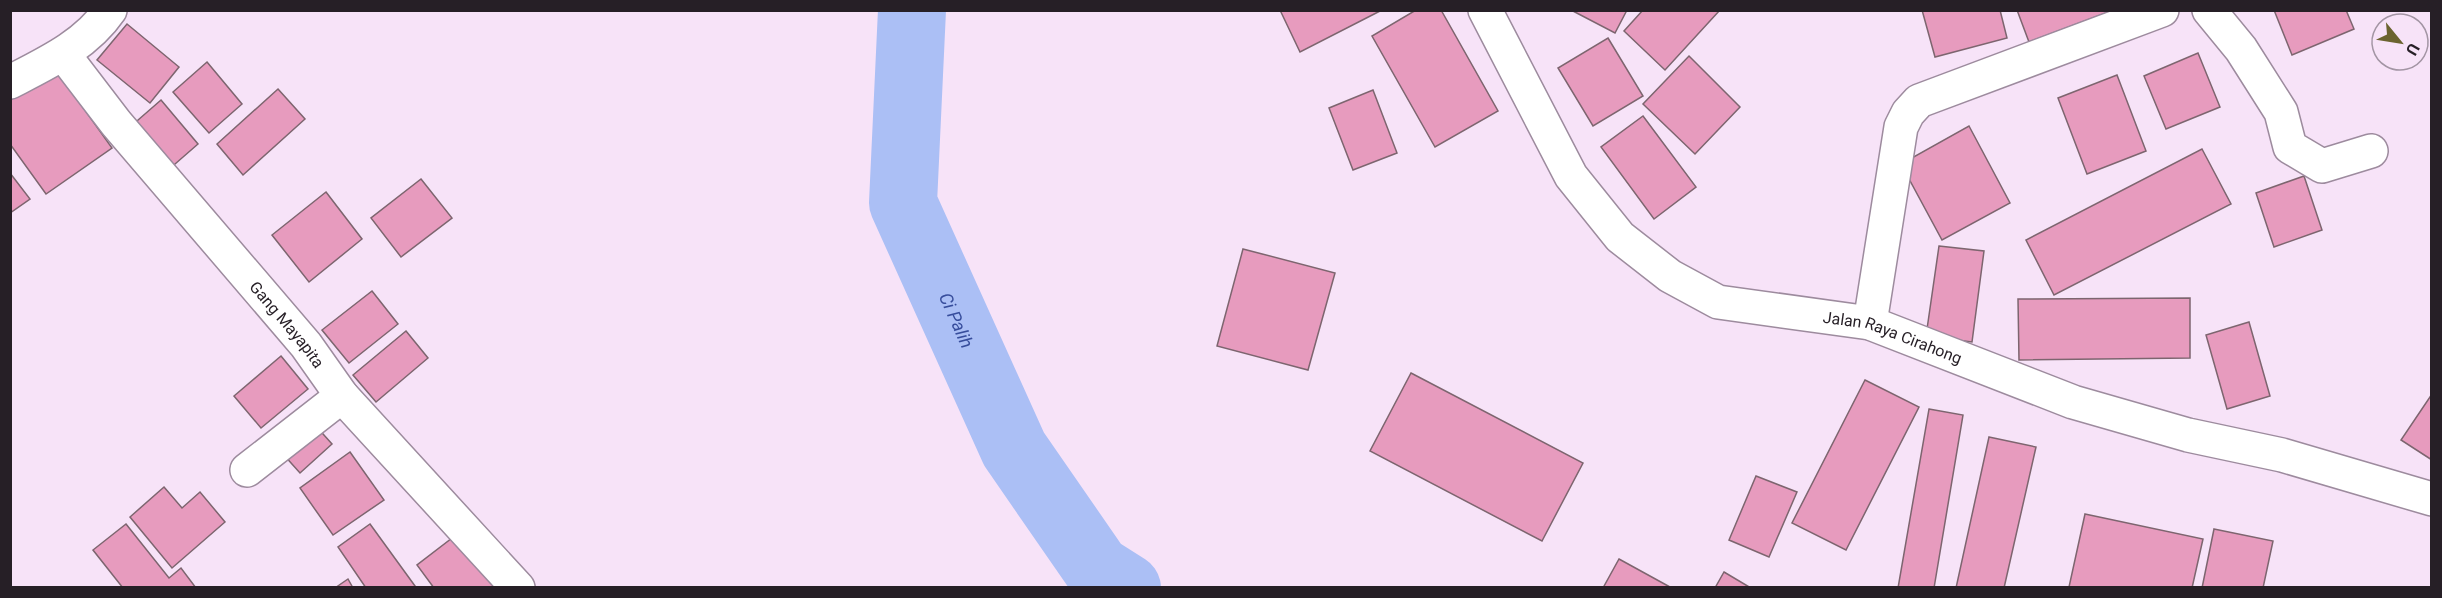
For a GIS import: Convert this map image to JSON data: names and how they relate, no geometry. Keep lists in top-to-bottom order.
{
  "streets": {
    "street": ["Gang Mayapita", "Jalan Raya Cirahong"]
  },
  "water": ["Ci Palih"],
  "north": "bottom right"
}
